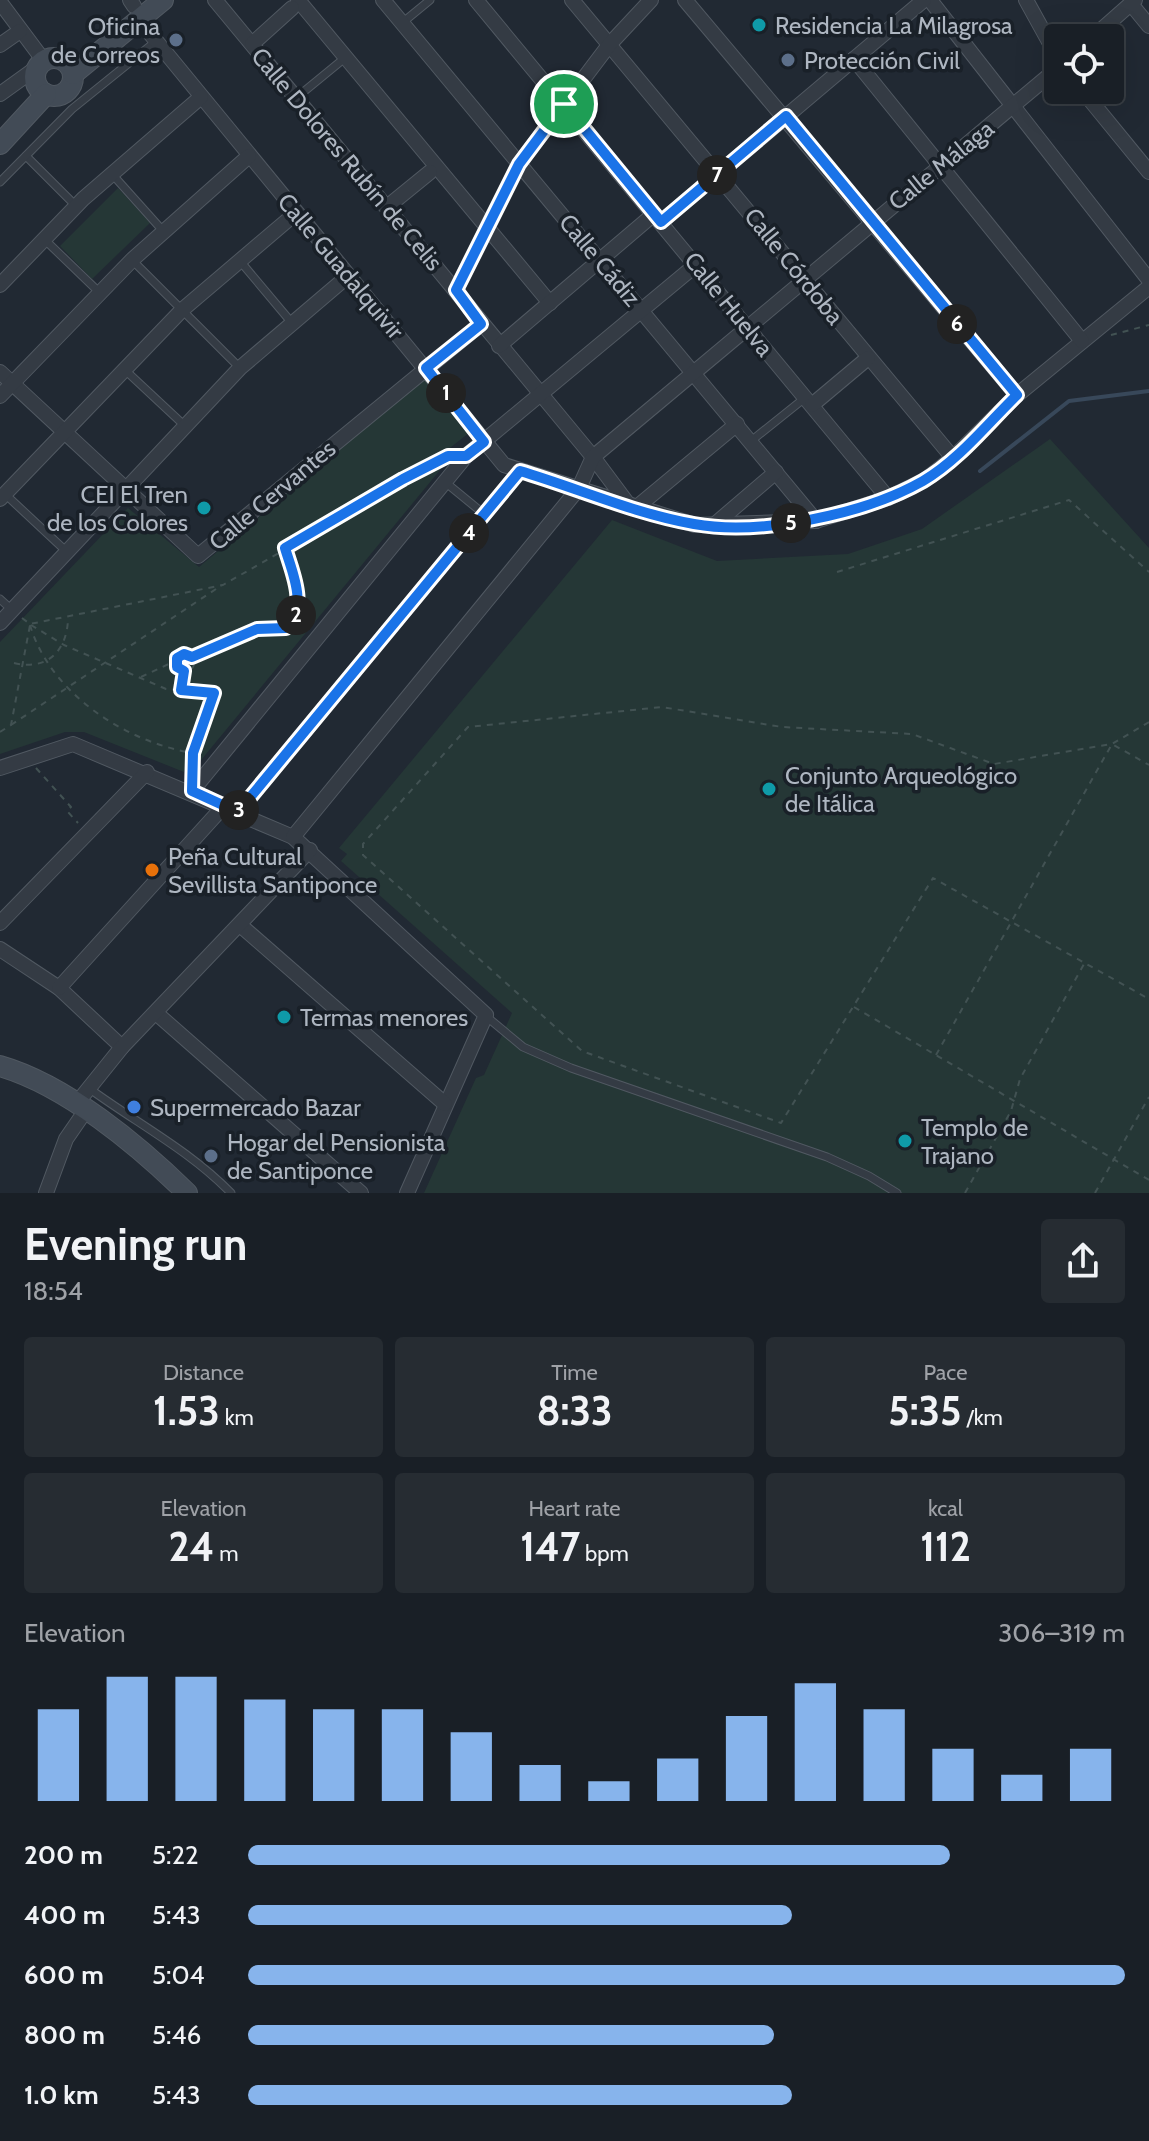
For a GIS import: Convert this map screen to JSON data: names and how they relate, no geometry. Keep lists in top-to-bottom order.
{
  "streets": {
    "street": [
      "Calle Dolores Rubín de Celis",
      "Calle Málaga",
      "Calle Cádiz",
      "Calle Guadalquivir",
      "Calle Córdoba",
      "Calle Huelva",
      "Calle Cervantes"
    ]
  },
  "crossings": [
    ["Calle Dolores Rubín de Celis", "Calle Málaga"],
    ["Calle Dolores Rubín de Celis", "Calle Guadalquivir"],
    ["Calle Dolores Rubín de Celis", "Calle Cervantes"],
    ["Calle Málaga", "Calle Cádiz"],
    ["Calle Málaga", "Calle Guadalquivir"],
    ["Calle Málaga", "Calle Córdoba"],
    ["Calle Málaga", "Calle Huelva"],
    ["Calle Cádiz", "Calle Guadalquivir"],
    ["Calle Guadalquivir", "Calle Córdoba"],
    ["Calle Guadalquivir", "Calle Huelva"],
    ["Calle Guadalquivir", "Calle Cervantes"]
  ],
  "places": [
    "Residencia La Milagrosa",
    "Oficina de Correos",
    "Protección Civil",
    "CEI El Tren de los Colores",
    "Conjunto Arqueológico de Itálica",
    "Peña Cultural Sevillista Santiponce",
    "Termas menores",
    "Supermercado Bazar",
    "Templo de Trajano",
    "Hogar del Pensionista de Santiponce"
  ],
  "page": {
    "pins": [
      "7",
      "6",
      "1",
      "5",
      "4",
      "2",
      "3"
    ],
    "heading": ["Evening run", "18:54"],
    "stats": [
      ["Distance", "1.53 km"],
      ["Time", "8:33"],
      ["Pace", "5:35 /km"],
      ["Elevation", "24 m"],
      ["Heart rate", "147 bpm"],
      ["kcal", "112"]
    ],
    "chart": ["Elevation", "306–319 m"],
    "list": [
      {
        "name": "200 m",
        "note": "5:22"
      },
      {
        "name": "400 m",
        "note": "5:43"
      },
      {
        "name": "600 m",
        "note": "5:04"
      },
      {
        "name": "800 m",
        "note": "5:46"
      },
      {
        "name": "1.0 km",
        "note": "5:43"
      }
    ]
  }
}
